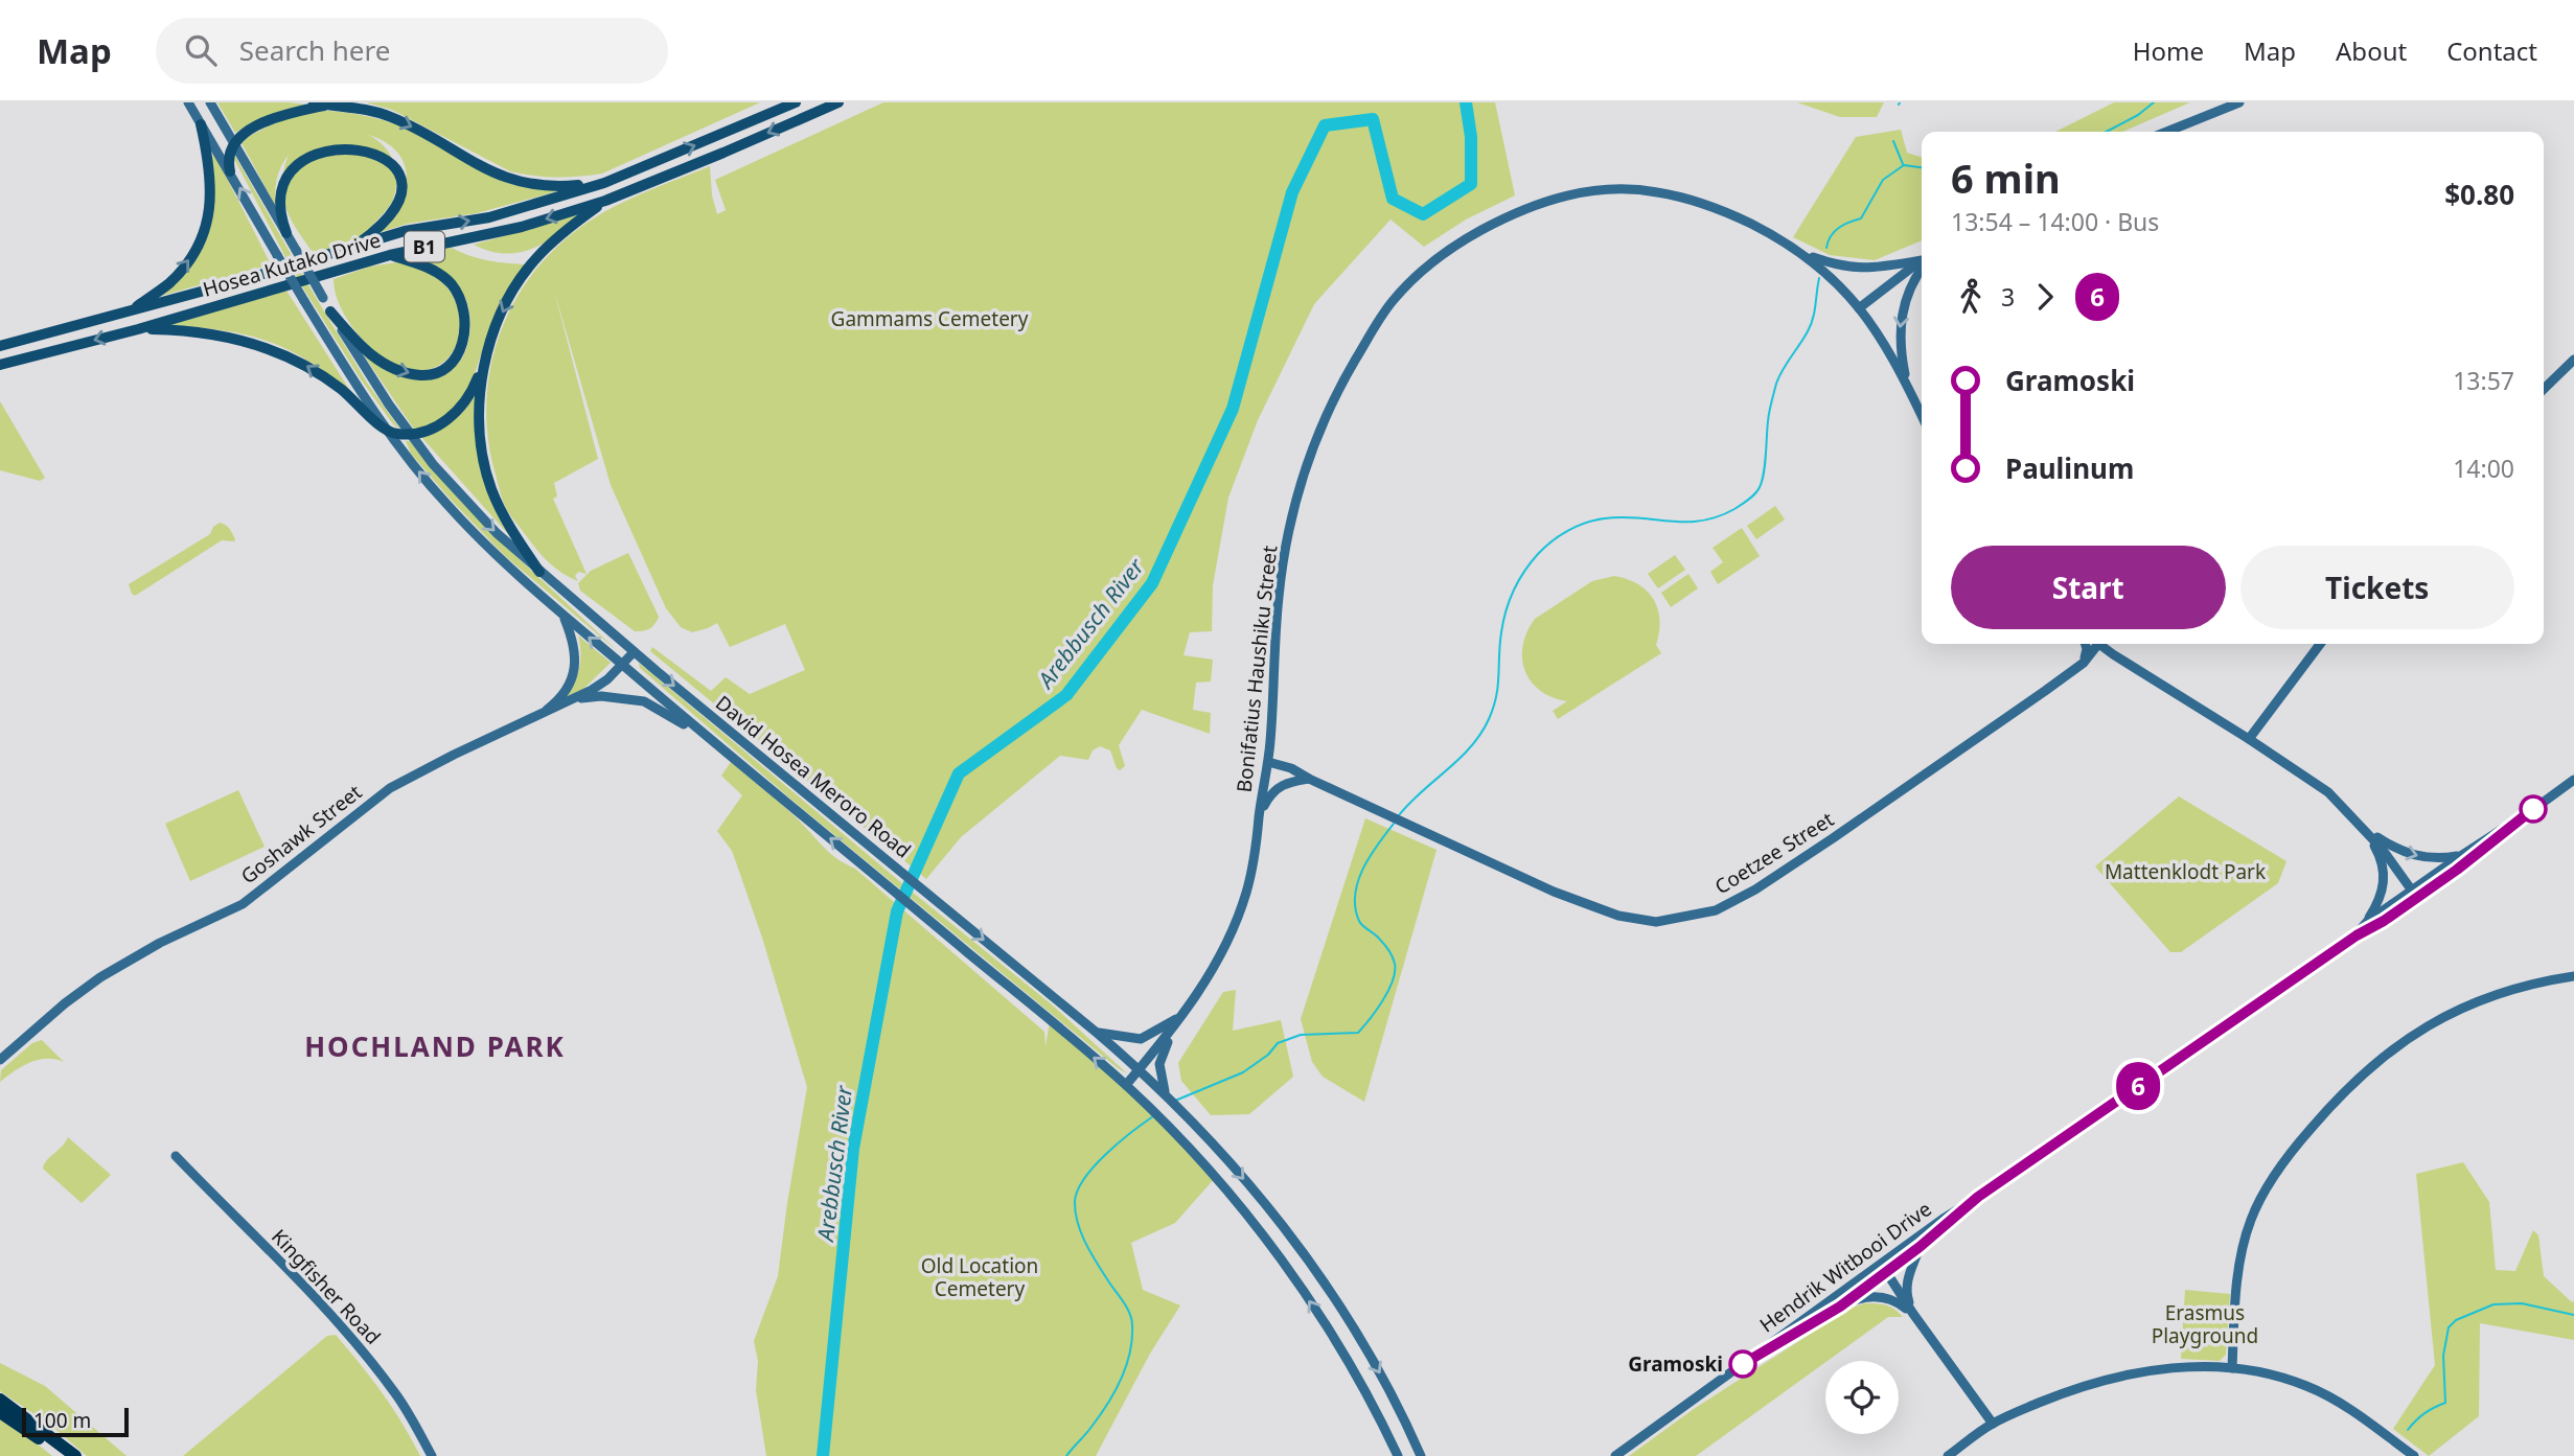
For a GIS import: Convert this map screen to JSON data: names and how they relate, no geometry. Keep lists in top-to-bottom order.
{
  "streets": {
    "main road": [
      "B1",
      "Hosea Kutako Drive",
      "Bonifatius Haushiku Street",
      "David Hosea Meroro Road",
      "Goshawk Street",
      "Coetzee Street",
      "Hendrik Witbooi Drive",
      "Kingfisher Road"
    ]
  },
  "crossings": [
    ["Bonifatius Haushiku Street", "David Hosea Meroro Road"],
    ["Bonifatius Haushiku Street", "Coetzee Street"],
    ["David Hosea Meroro Road", "Goshawk Street"]
  ],
  "districts": ["HOCHLAND PARK"],
  "water": ["Arebbusch River"],
  "parks": [
    "Gammams Cemetery",
    "Mattenklodt Park",
    "Old Location Cemetery",
    "Erasmus Playground"
  ],
  "places": ["Gramoski"],
  "lines": ["bus line 6"],
  "scale_bar": "100 m",
  "page": {
    "header": "Map",
    "search": "Search here",
    "nav": [
      "Home",
      "Map",
      "About",
      "Contact"
    ],
    "on_map": "6",
    "heading": ["6 min", "13:54 – 14:00 · Bus", "$0.80"],
    "legs": ["3", "6"],
    "list": [
      {
        "name": "Gramoski",
        "value": "13:57"
      },
      {
        "name": "Paulinum",
        "value": "14:00"
      }
    ],
    "buttons": ["Start", "Tickets"],
    "scale": "100 m"
  }
}
